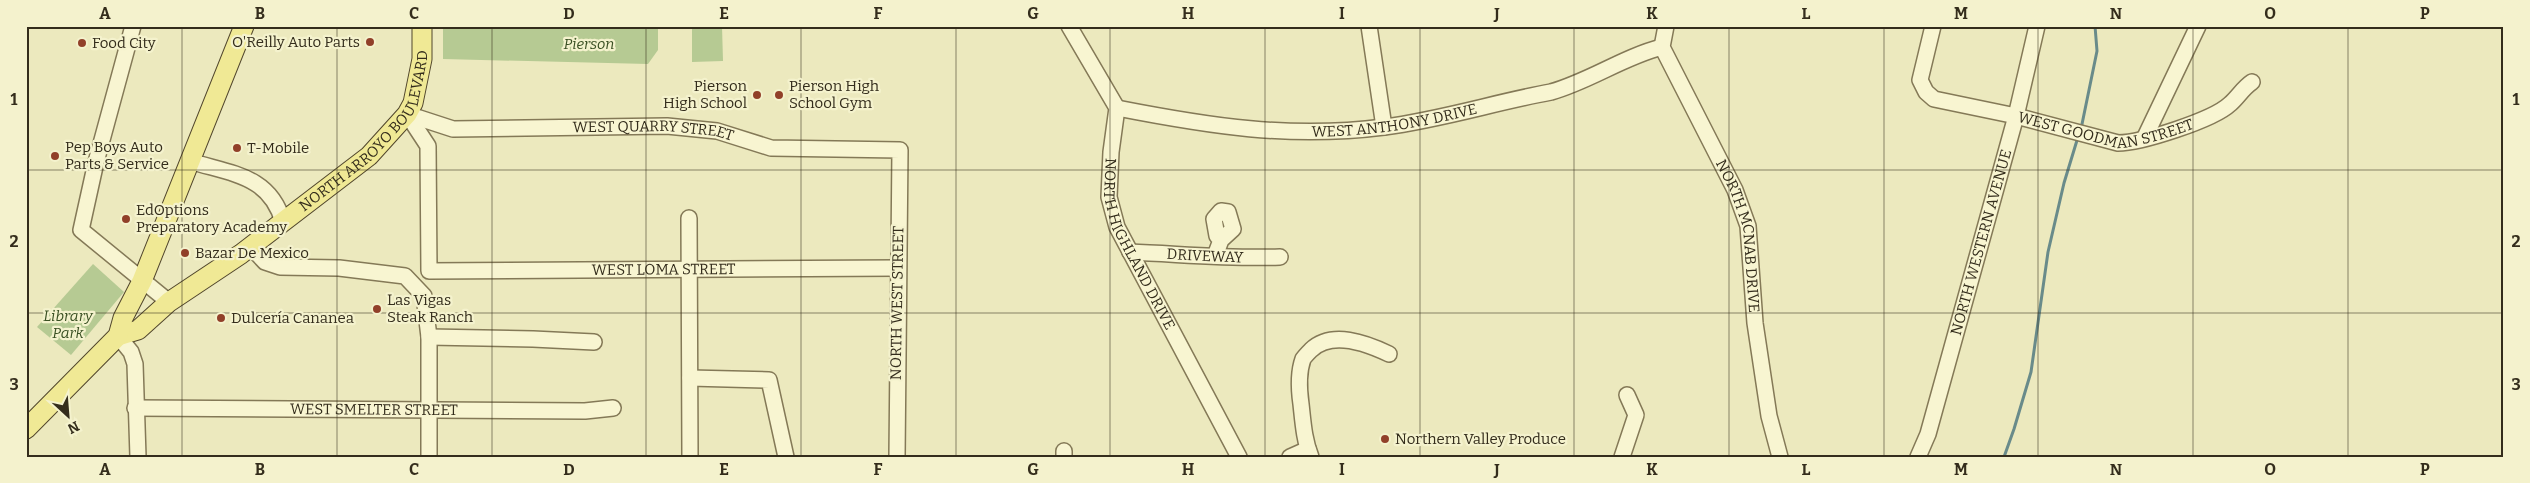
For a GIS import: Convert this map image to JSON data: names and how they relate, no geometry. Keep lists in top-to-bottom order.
{
  "streets": {
    "main road": ["NORTH ARROYO BOULEVARD"],
    "street": [
      "WEST ANTHONY DRIVE",
      "WEST GOODMAN STREET",
      "WEST QUARRY STREET",
      "NORTH MCNAB DRIVE",
      "NORTH WESTERN AVENUE",
      "NORTH HIGHLAND DRIVE",
      "DRIVEWAY",
      "WEST LOMA STREET",
      "NORTH WEST STREET",
      "WEST SMELTER STREET"
    ]
  },
  "crossings": [
    ["WEST ANTHONY DRIVE", "NORTH MCNAB DRIVE"],
    ["WEST ANTHONY DRIVE", "NORTH HIGHLAND DRIVE"],
    ["WEST GOODMAN STREET", "NORTH WESTERN AVENUE"],
    ["NORTH ARROYO BOULEVARD", "WEST QUARRY STREET"],
    ["NORTH ARROYO BOULEVARD", "WEST LOMA STREET"],
    ["WEST QUARRY STREET", "WEST LOMA STREET"],
    ["WEST QUARRY STREET", "NORTH WEST STREET"],
    ["NORTH HIGHLAND DRIVE", "DRIVEWAY"],
    ["WEST LOMA STREET", "NORTH WEST STREET"]
  ],
  "parks": ["Pierson", "Library Park"],
  "places": [
    "O'Reilly Auto Parts",
    "Food City",
    "Pierson High School",
    "Pierson High School Gym",
    "T-Mobile",
    "Pep Boys Auto Parts & Service",
    "EdOptions Preparatory Academy",
    "Bazar De Mexico",
    "Las Vigas Steak Ranch",
    "Dulcería Cananea",
    "Northern Valley Produce"
  ],
  "north": "bottom right",
  "grid": {
    "columns": [
      "A",
      "B",
      "C",
      "D",
      "E",
      "F",
      "G",
      "H",
      "I",
      "J",
      "K",
      "L",
      "M",
      "N",
      "O",
      "P"
    ],
    "rows": ["1", "2", "3"]
  }
}
